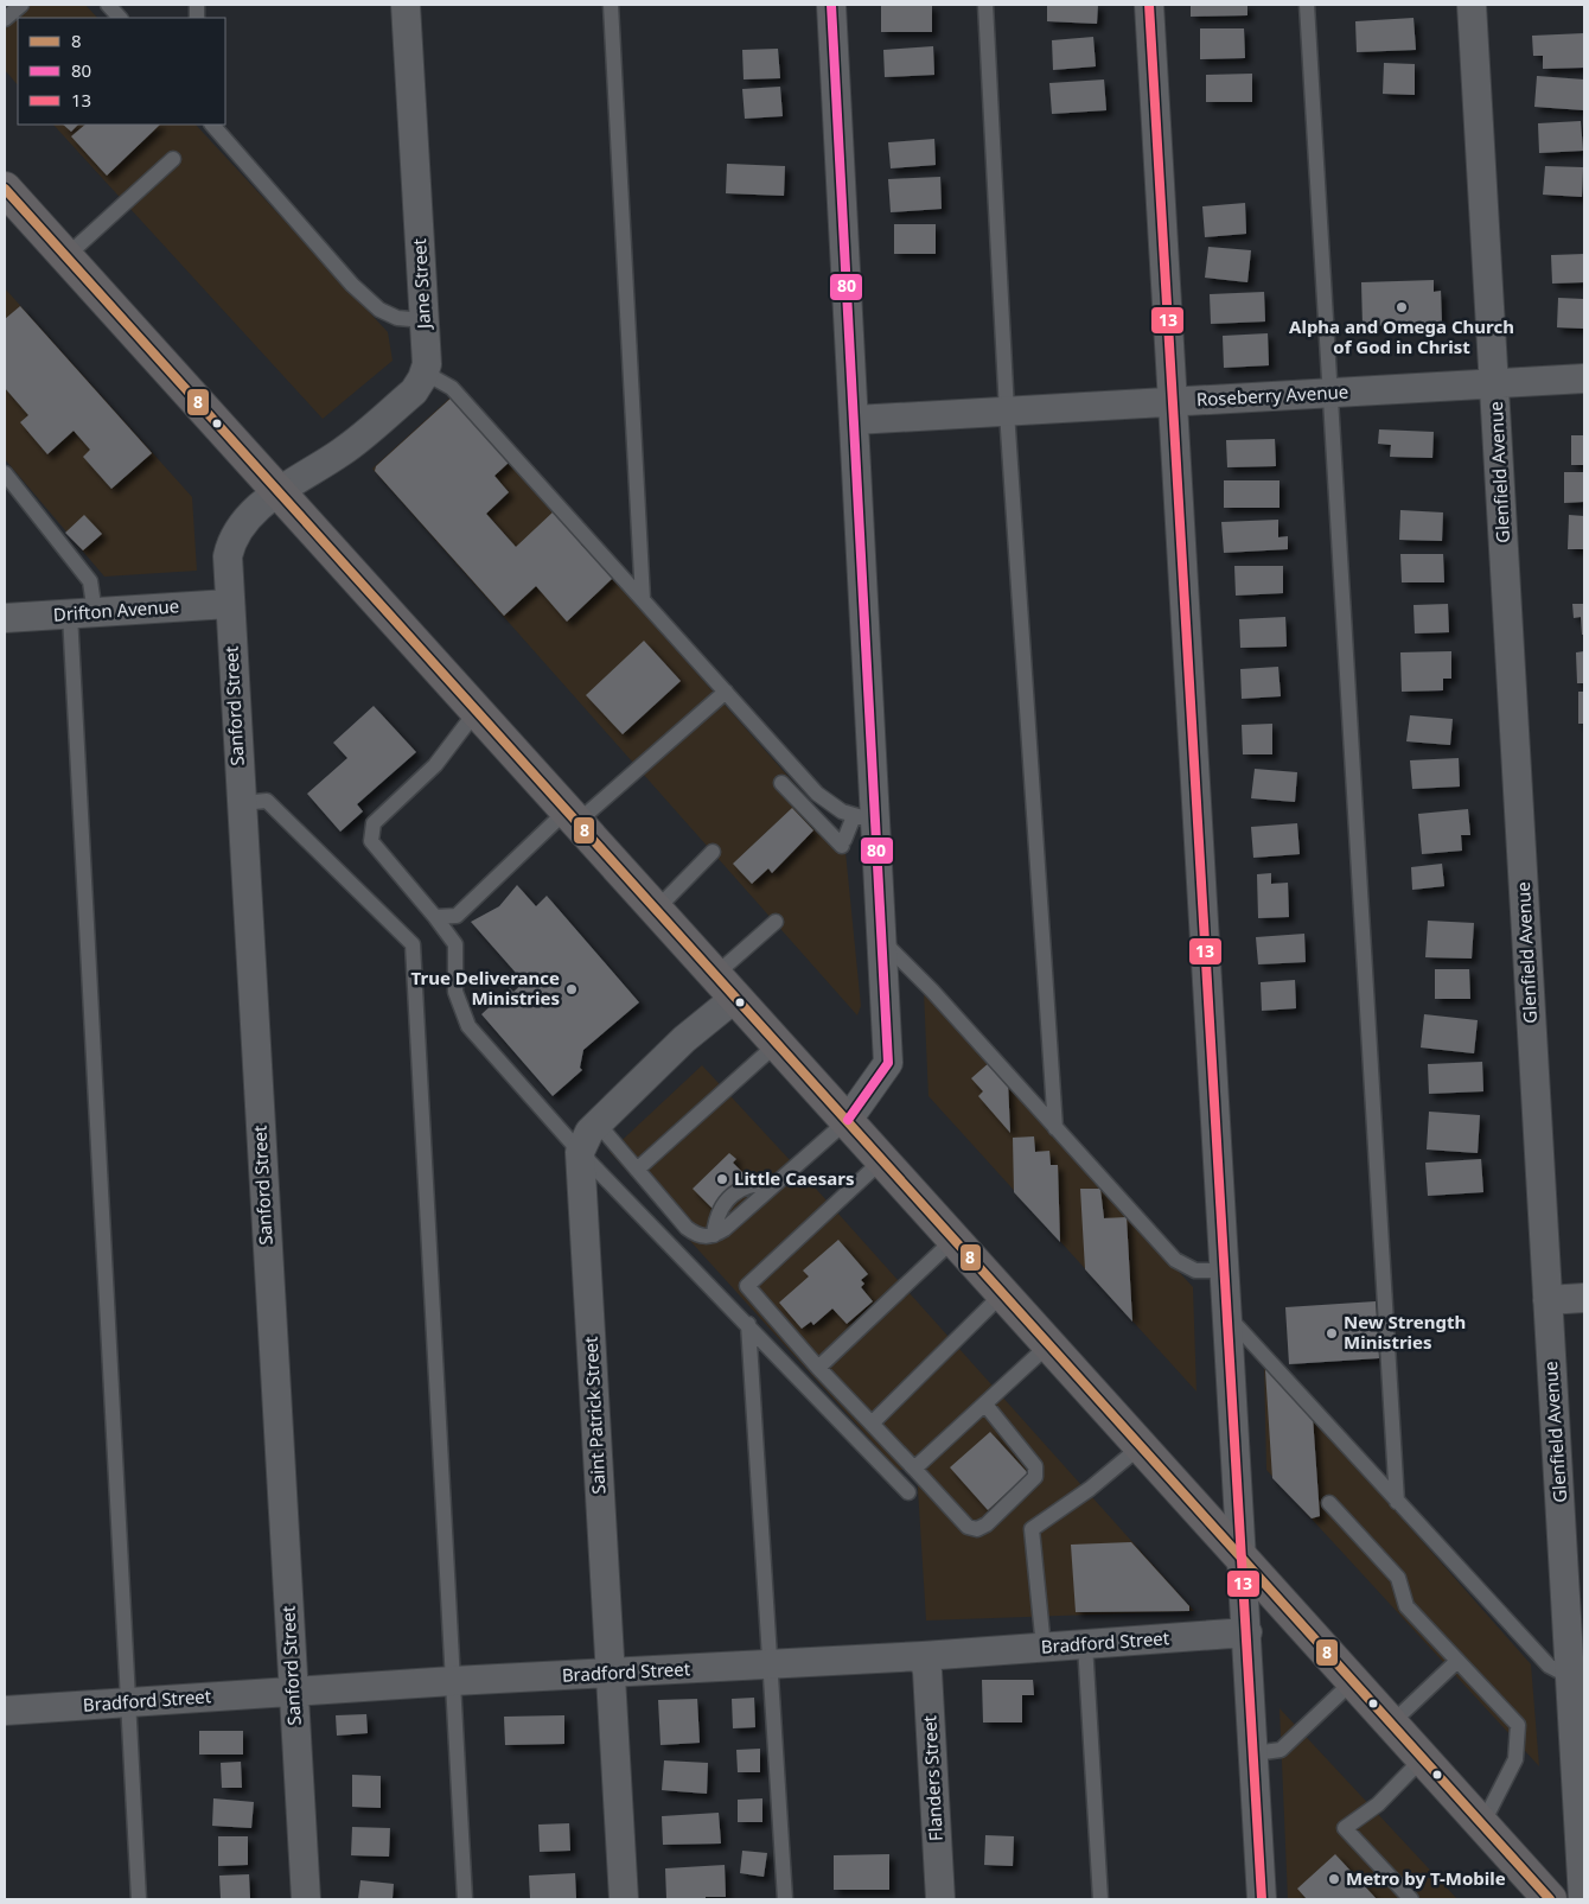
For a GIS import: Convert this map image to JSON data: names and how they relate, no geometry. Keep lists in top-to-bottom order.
{
  "streets": {
    "street": [
      "Jane Street",
      "Roseberry Avenue",
      "Glenfield Avenue",
      "Drifton Avenue",
      "Sanford Street",
      "Saint Patrick Street",
      "Bradford Street",
      "Flanders Street"
    ]
  },
  "crossings": [
    ["Roseberry Avenue", "Glenfield Avenue"],
    ["Drifton Avenue", "Sanford Street"],
    ["Sanford Street", "Bradford Street"],
    ["Saint Patrick Street", "Bradford Street"],
    ["Bradford Street", "Flanders Street"]
  ],
  "places": [
    "Alpha and Omega Church of God in Christ",
    "True Deliverance Ministries",
    "Little Caesars",
    "New Strength Ministries",
    "Metro by T-Mobile"
  ],
  "lines": ["transit line 80", "transit line 13", "transit line 8"],
  "legend": ["8", "80", "13"]
}
